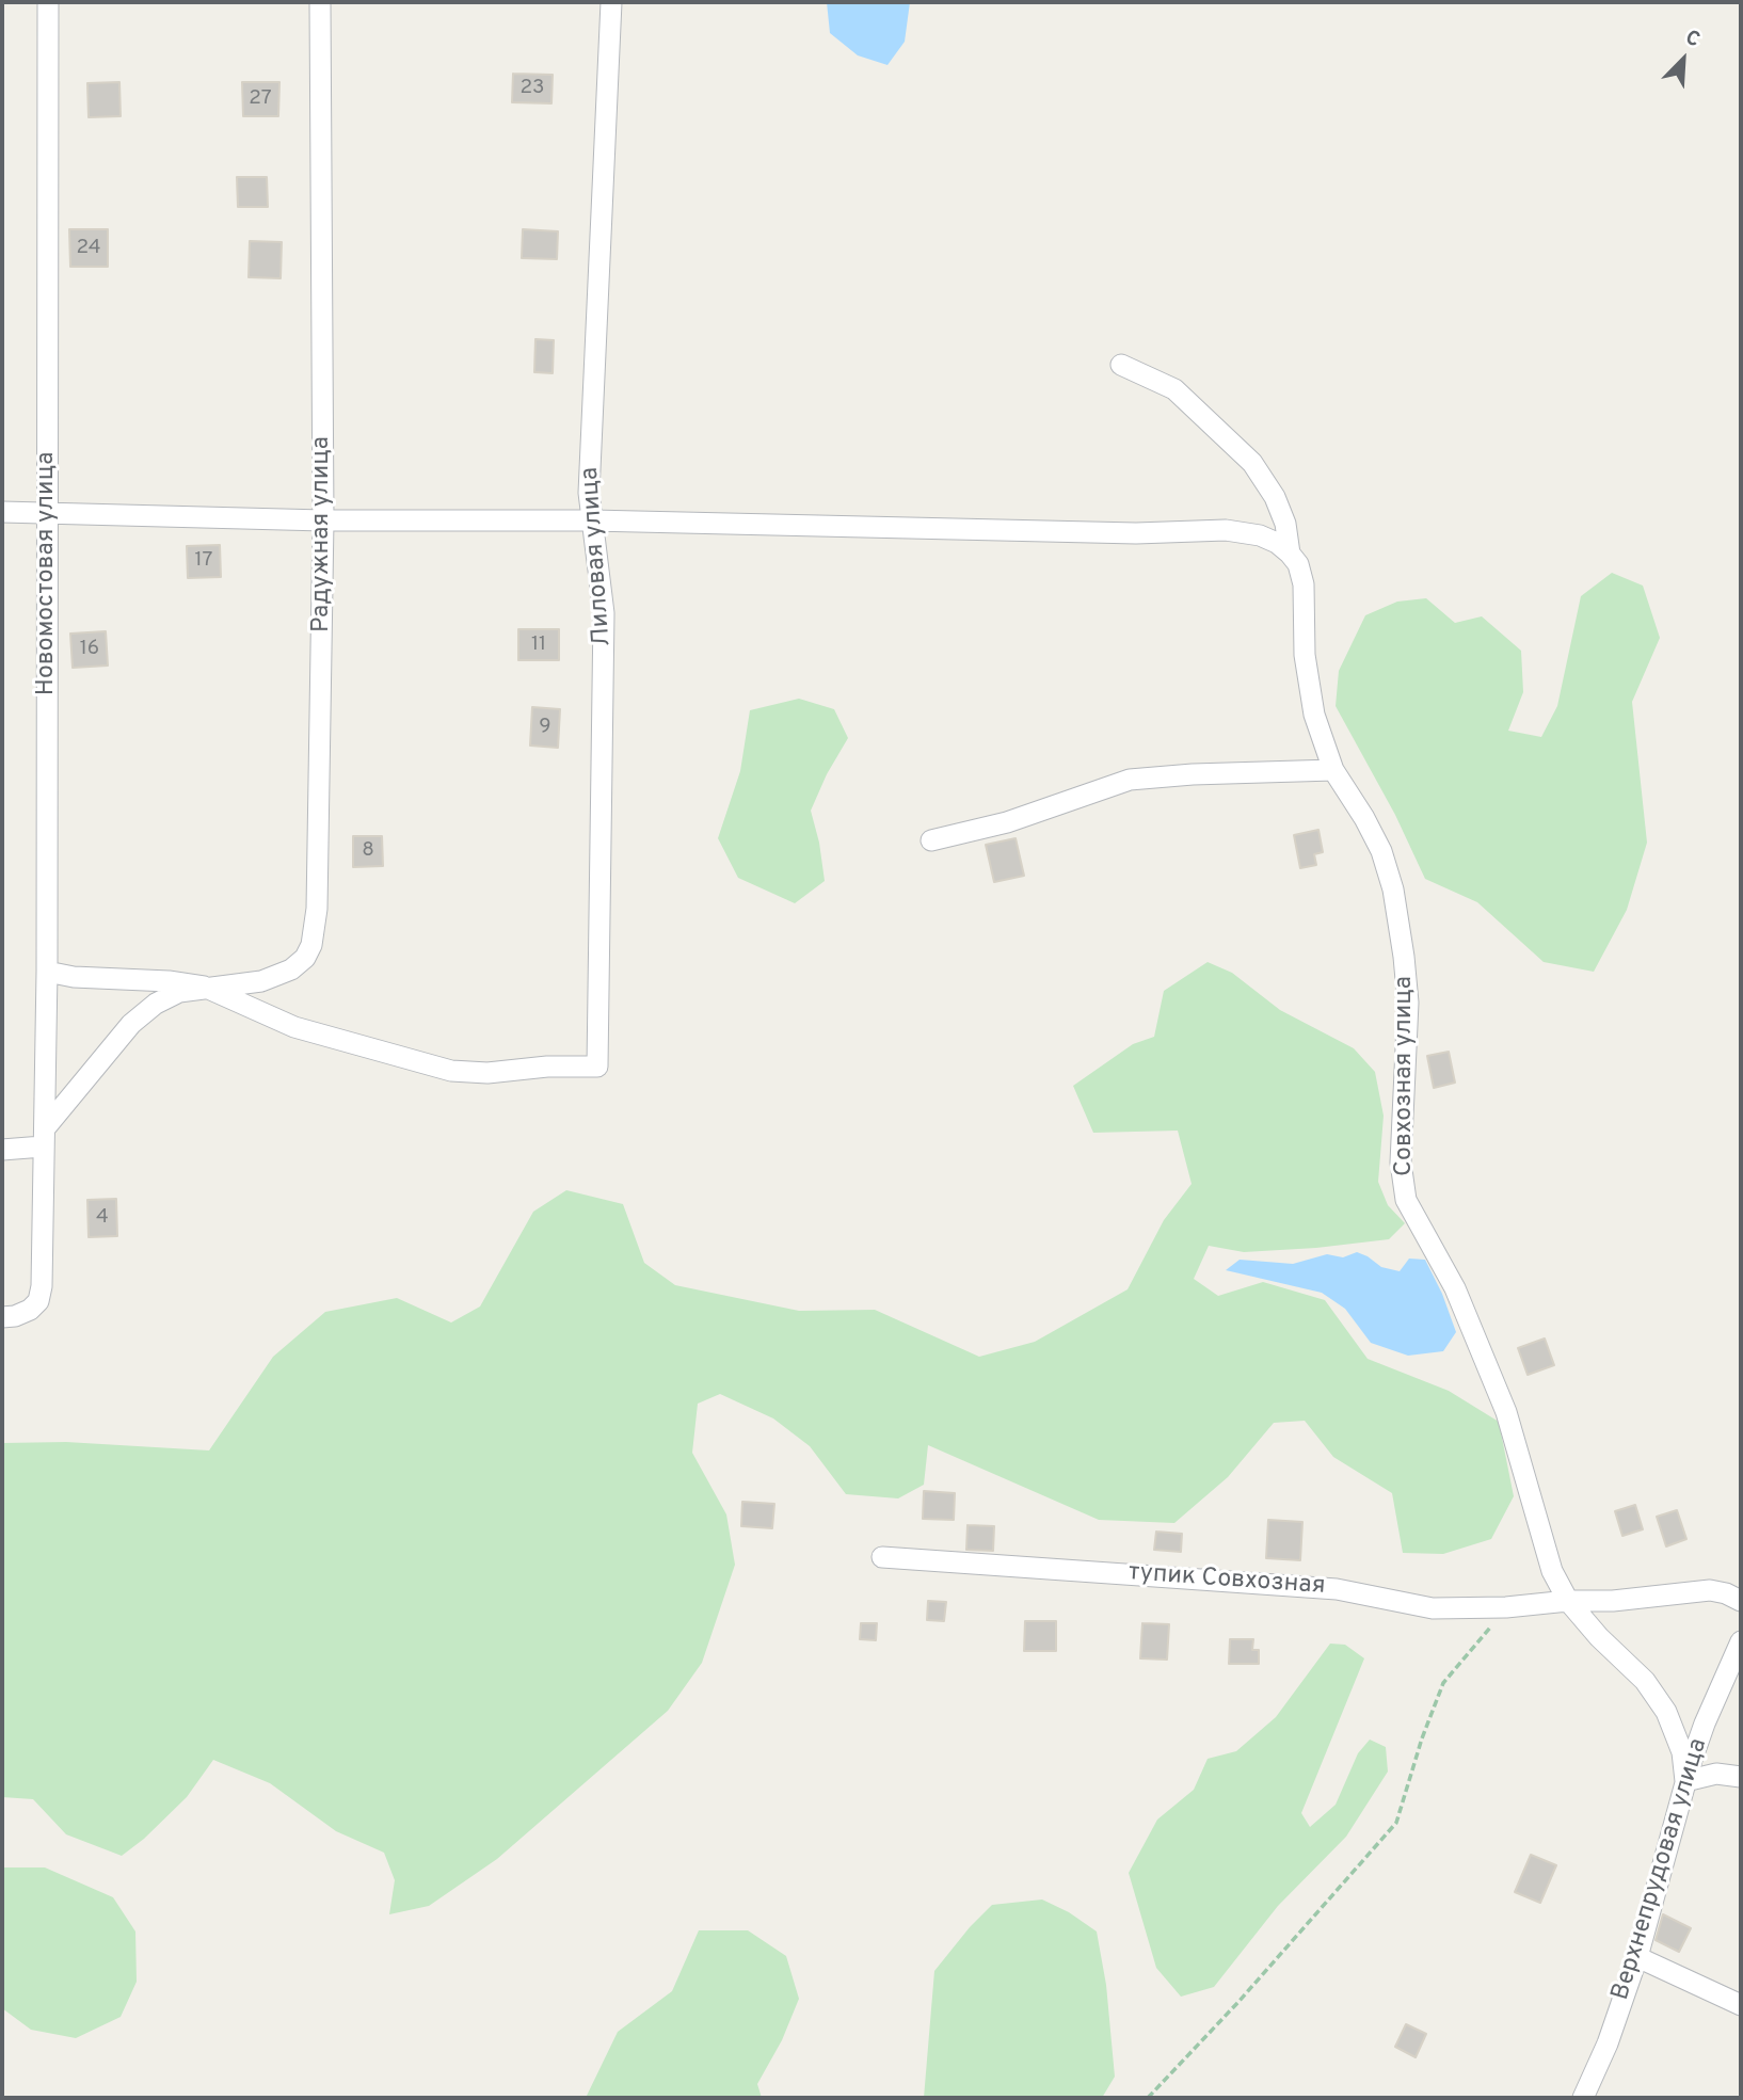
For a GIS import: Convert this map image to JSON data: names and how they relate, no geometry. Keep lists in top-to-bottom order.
{
  "streets": {
    "street": [
      "Радужная улица",
      "Лиловая улица",
      "Новомостовая улица",
      "Совхозная улица",
      "тупик Совхозная",
      "Верхнепрудовая улица"
    ]
  },
  "crossings": [
    ["Радужная улица", "Лиловая улица"],
    ["Совхозная улица", "тупик Совхозная"],
    ["Совхозная улица", "Верхнепрудовая улица"]
  ],
  "house_numbers": [
    "23",
    "27",
    "24",
    "17",
    "11",
    "16",
    "9",
    "8",
    "4"
  ],
  "north": "top right"
}
